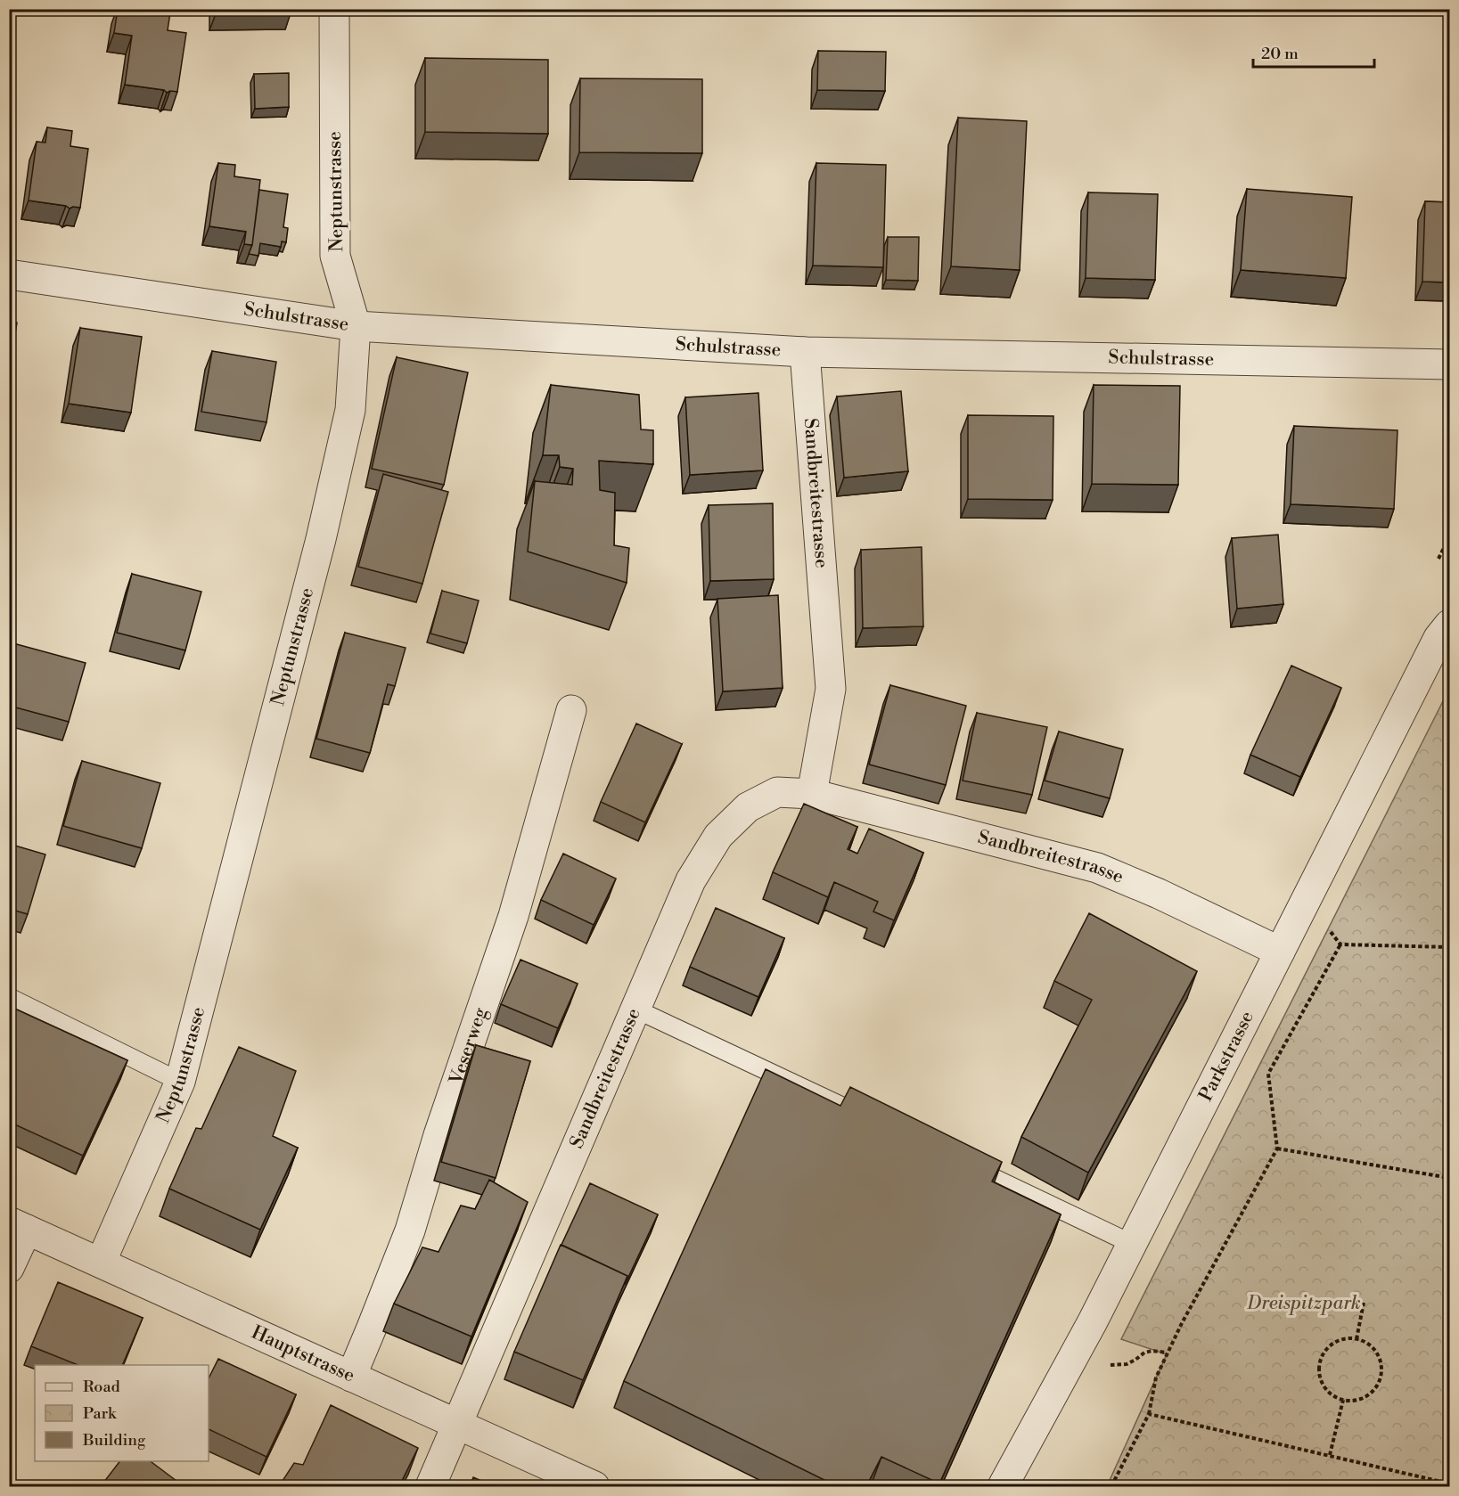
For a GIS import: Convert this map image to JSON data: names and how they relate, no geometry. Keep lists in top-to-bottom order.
{
  "streets": {
    "street": [
      "Neptunstrasse",
      "Schulstrasse",
      "Sandbreitestrasse",
      "Veserweg",
      "Parkstrasse",
      "Hauptstrasse"
    ]
  },
  "crossings": [
    ["Neptunstrasse", "Schulstrasse"],
    ["Neptunstrasse", "Hauptstrasse"],
    ["Schulstrasse", "Sandbreitestrasse"],
    ["Sandbreitestrasse", "Parkstrasse"],
    ["Sandbreitestrasse", "Hauptstrasse"],
    ["Veserweg", "Hauptstrasse"]
  ],
  "parks": ["Dreispitzpark"],
  "legend": ["Road", "Park", "Building"],
  "scale_bar": "20 m"
}
